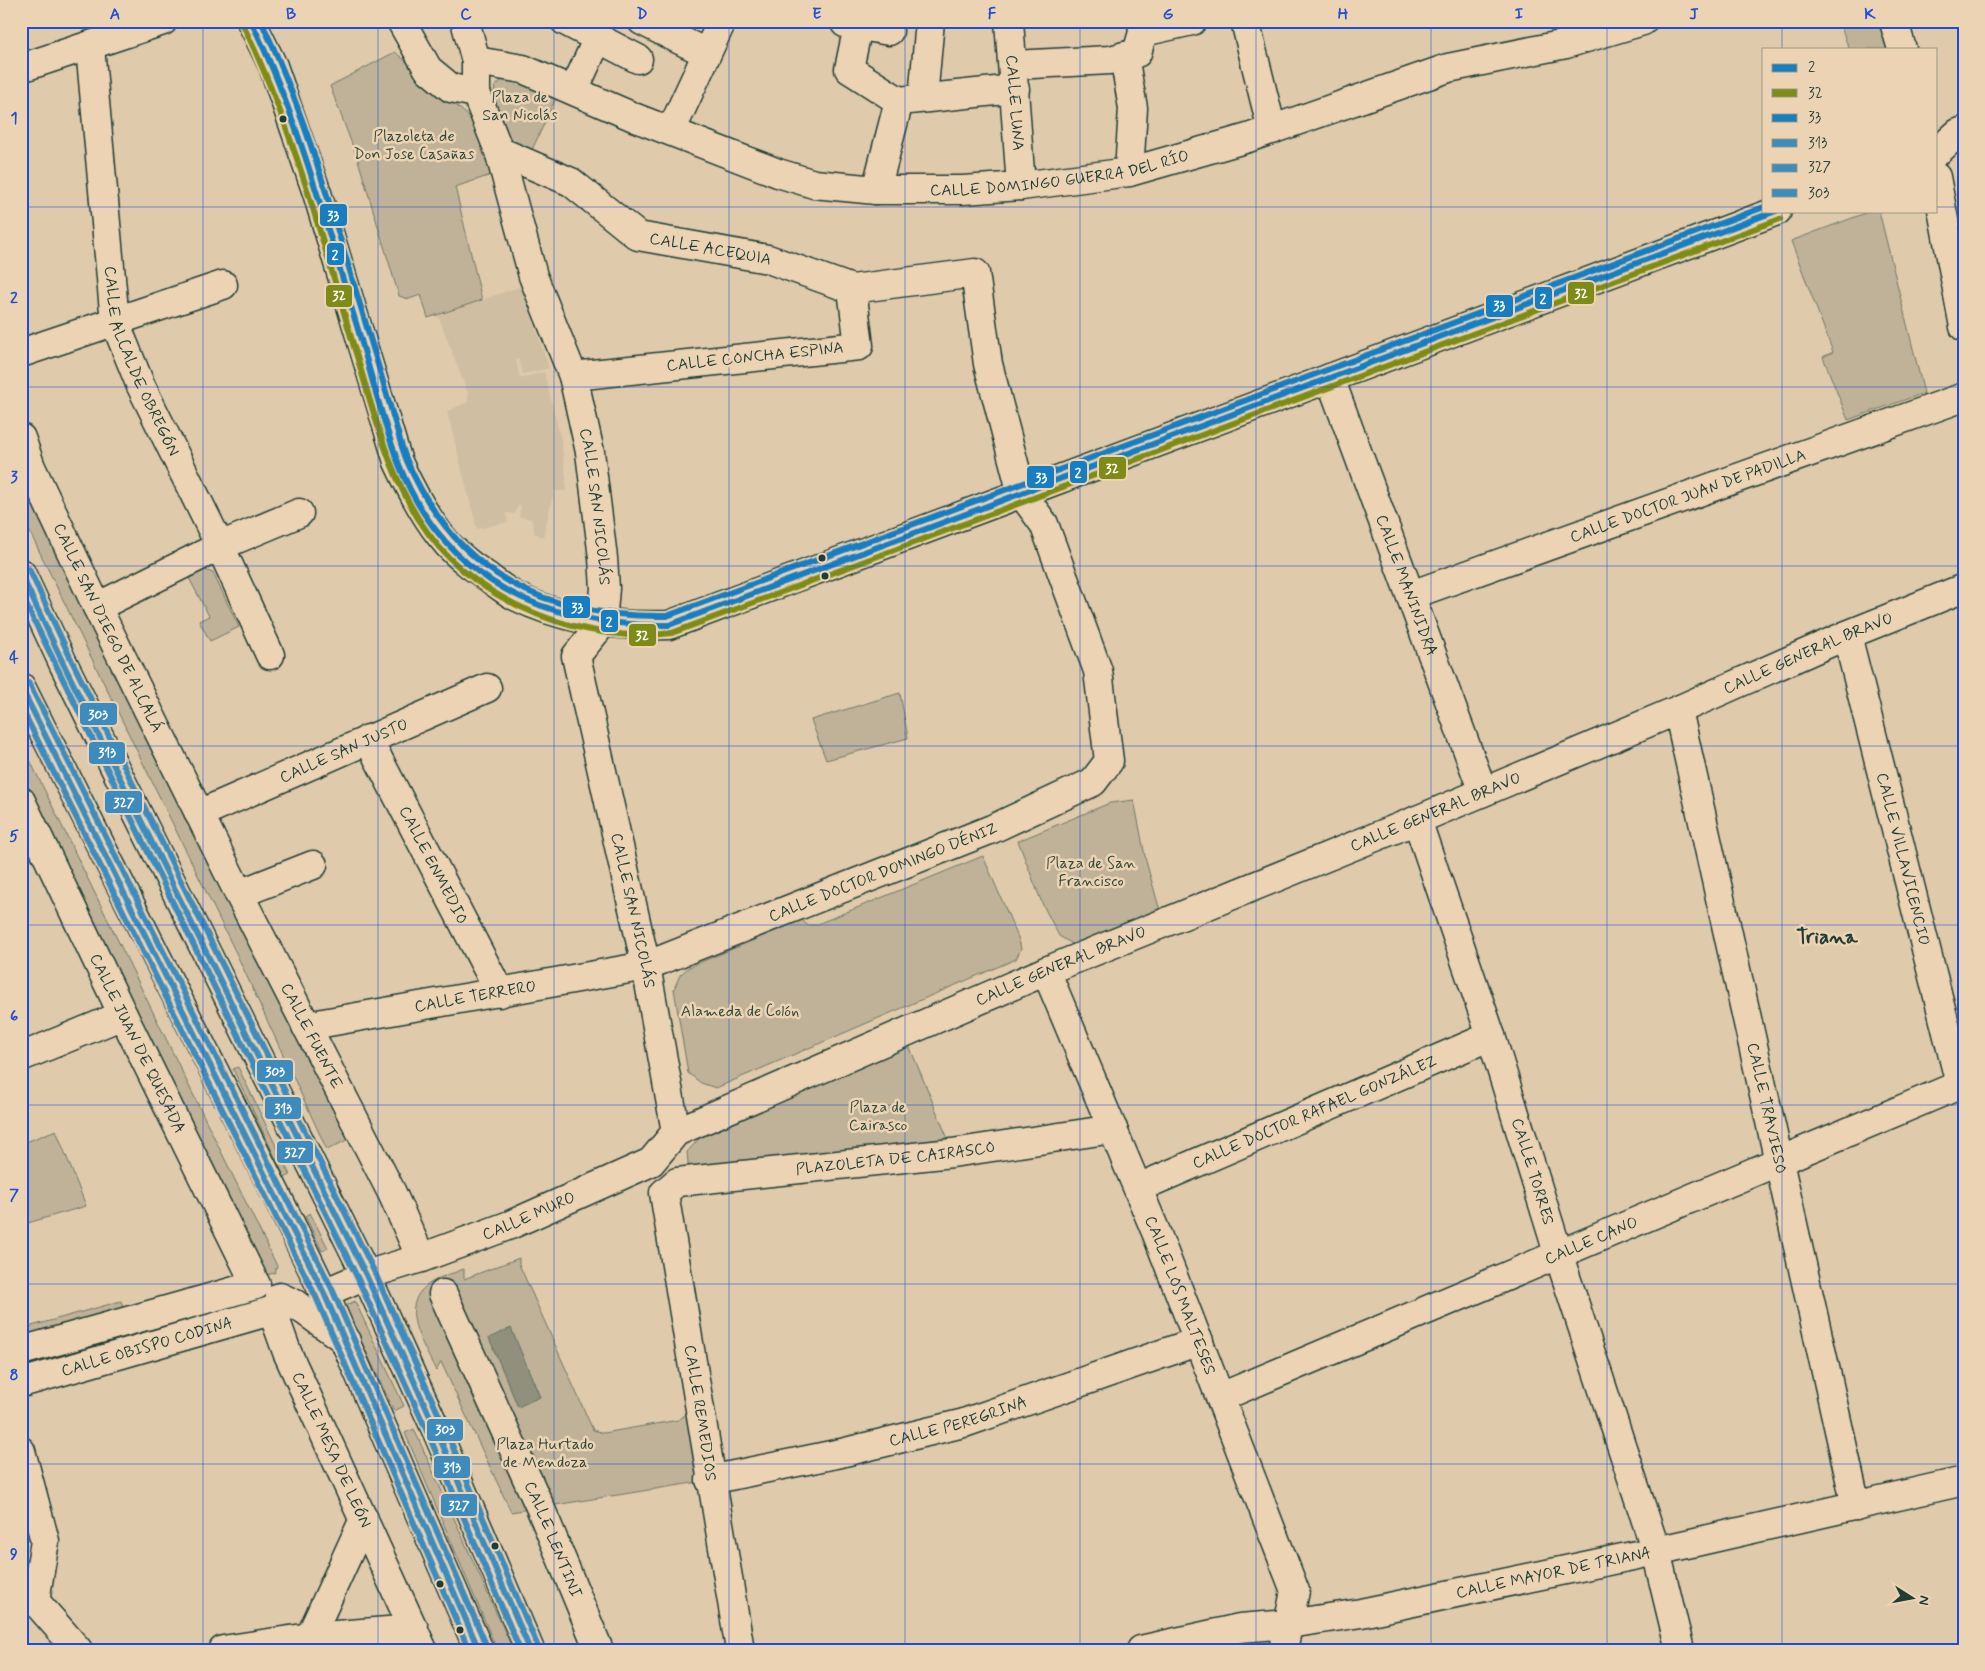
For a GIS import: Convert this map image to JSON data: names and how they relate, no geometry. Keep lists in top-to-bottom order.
{
  "streets": {
    "street": [
      "CALLE LUNA",
      "CALLE DOMINGO GUERRA DEL RÍO",
      "CALLE ACEQUIA",
      "CALLE CONCHA ESPINA",
      "CALLE ALCALDE OBREGÓN",
      "CALLE DOCTOR JUAN DE PADILLA",
      "CALLE SAN NICOLÁS",
      "CALLE MANINIDRA",
      "CALLE SAN DIEGO DE ALCALÁ",
      "CALLE GENERAL BRAVO",
      "CALLE SAN JUSTO",
      "CALLE VILLAVICENCIO",
      "CALLE ENMEDIO",
      "CALLE DOCTOR DOMINGO DÉNIZ",
      "CALLE TERRERO",
      "CALLE FUENTE",
      "CALLE JUAN DE QUESADA",
      "CALLE TRAVIESO",
      "CALLE DOCTOR RAFAEL GONZÁLEZ",
      "PLAZOLETA DE CAIRASCO",
      "CALLE TORRES",
      "CALLE MURO",
      "CALLE CANO",
      "CALLE LOS MALTESES",
      "CALLE OBISPO CODINA",
      "CALLE REMEDIOS",
      "CALLE PEREGRINA",
      "CALLE MESA DE LEÓN",
      "CALLE LENTINI",
      "CALLE MAYOR DE TRIANA"
    ]
  },
  "crossings": [
    ["CALLE LUNA", "CALLE DOMINGO GUERRA DEL RÍO"],
    ["CALLE DOMINGO GUERRA DEL RÍO", "CALLE SAN NICOLÁS"],
    ["CALLE ACEQUIA", "CALLE CONCHA ESPINA"],
    ["CALLE ACEQUIA", "CALLE SAN NICOLÁS"],
    ["CALLE CONCHA ESPINA", "CALLE SAN NICOLÁS"],
    ["CALLE DOCTOR JUAN DE PADILLA", "CALLE MANINIDRA"],
    ["CALLE SAN NICOLÁS", "CALLE GENERAL BRAVO"],
    ["CALLE SAN NICOLÁS", "CALLE DOCTOR DOMINGO DÉNIZ"],
    ["CALLE SAN NICOLÁS", "CALLE TERRERO"],
    ["CALLE SAN NICOLÁS", "CALLE MURO"],
    ["CALLE MANINIDRA", "CALLE GENERAL BRAVO"],
    ["CALLE SAN DIEGO DE ALCALÁ", "CALLE SAN JUSTO"],
    ["CALLE SAN DIEGO DE ALCALÁ", "CALLE FUENTE"],
    ["CALLE GENERAL BRAVO", "CALLE VILLAVICENCIO"],
    ["CALLE GENERAL BRAVO", "CALLE TRAVIESO"],
    ["CALLE GENERAL BRAVO", "CALLE TORRES"],
    ["CALLE GENERAL BRAVO", "CALLE MURO"],
    ["CALLE GENERAL BRAVO", "CALLE LOS MALTESES"],
    ["CALLE SAN JUSTO", "CALLE ENMEDIO"],
    ["CALLE SAN JUSTO", "CALLE FUENTE"],
    ["CALLE VILLAVICENCIO", "CALLE CANO"],
    ["CALLE ENMEDIO", "CALLE TERRERO"],
    ["CALLE DOCTOR DOMINGO DÉNIZ", "CALLE TERRERO"],
    ["CALLE TERRERO", "CALLE FUENTE"],
    ["CALLE FUENTE", "CALLE MURO"],
    ["CALLE JUAN DE QUESADA", "CALLE OBISPO CODINA"],
    ["CALLE TRAVIESO", "CALLE CANO"],
    ["CALLE TRAVIESO", "CALLE MAYOR DE TRIANA"],
    ["CALLE DOCTOR RAFAEL GONZÁLEZ", "CALLE TORRES"],
    ["CALLE DOCTOR RAFAEL GONZÁLEZ", "CALLE LOS MALTESES"],
    ["PLAZOLETA DE CAIRASCO", "CALLE LOS MALTESES"],
    ["PLAZOLETA DE CAIRASCO", "CALLE REMEDIOS"],
    ["CALLE TORRES", "CALLE CANO"],
    ["CALLE TORRES", "CALLE MAYOR DE TRIANA"],
    ["CALLE MURO", "CALLE REMEDIOS"],
    ["CALLE CANO", "CALLE LOS MALTESES"],
    ["CALLE LOS MALTESES", "CALLE PEREGRINA"],
    ["CALLE LOS MALTESES", "CALLE MAYOR DE TRIANA"],
    ["CALLE OBISPO CODINA", "CALLE MESA DE LEÓN"],
    ["CALLE REMEDIOS", "CALLE PEREGRINA"]
  ],
  "districts": ["Triana"],
  "parks": [
    "Plaza de San Nicolás",
    "Plazoleta de Don Jose Casañas",
    "Plaza de San Francisco",
    "Alameda de Colón",
    "Plaza de Cairasco",
    "Plaza Hurtado de Mendoza"
  ],
  "lines": [
    "transit line 2",
    "transit line 33",
    "transit line 32",
    "transit line 303",
    "transit line 313",
    "transit line 327"
  ],
  "legend": [
    "2",
    "32",
    "33",
    "313",
    "327",
    "303"
  ],
  "north": "right",
  "grid": {
    "columns": [
      "A",
      "B",
      "C",
      "D",
      "E",
      "F",
      "G",
      "H",
      "I",
      "J",
      "K"
    ],
    "rows": [
      "1",
      "2",
      "3",
      "4",
      "5",
      "6",
      "7",
      "8",
      "9"
    ]
  }
}
